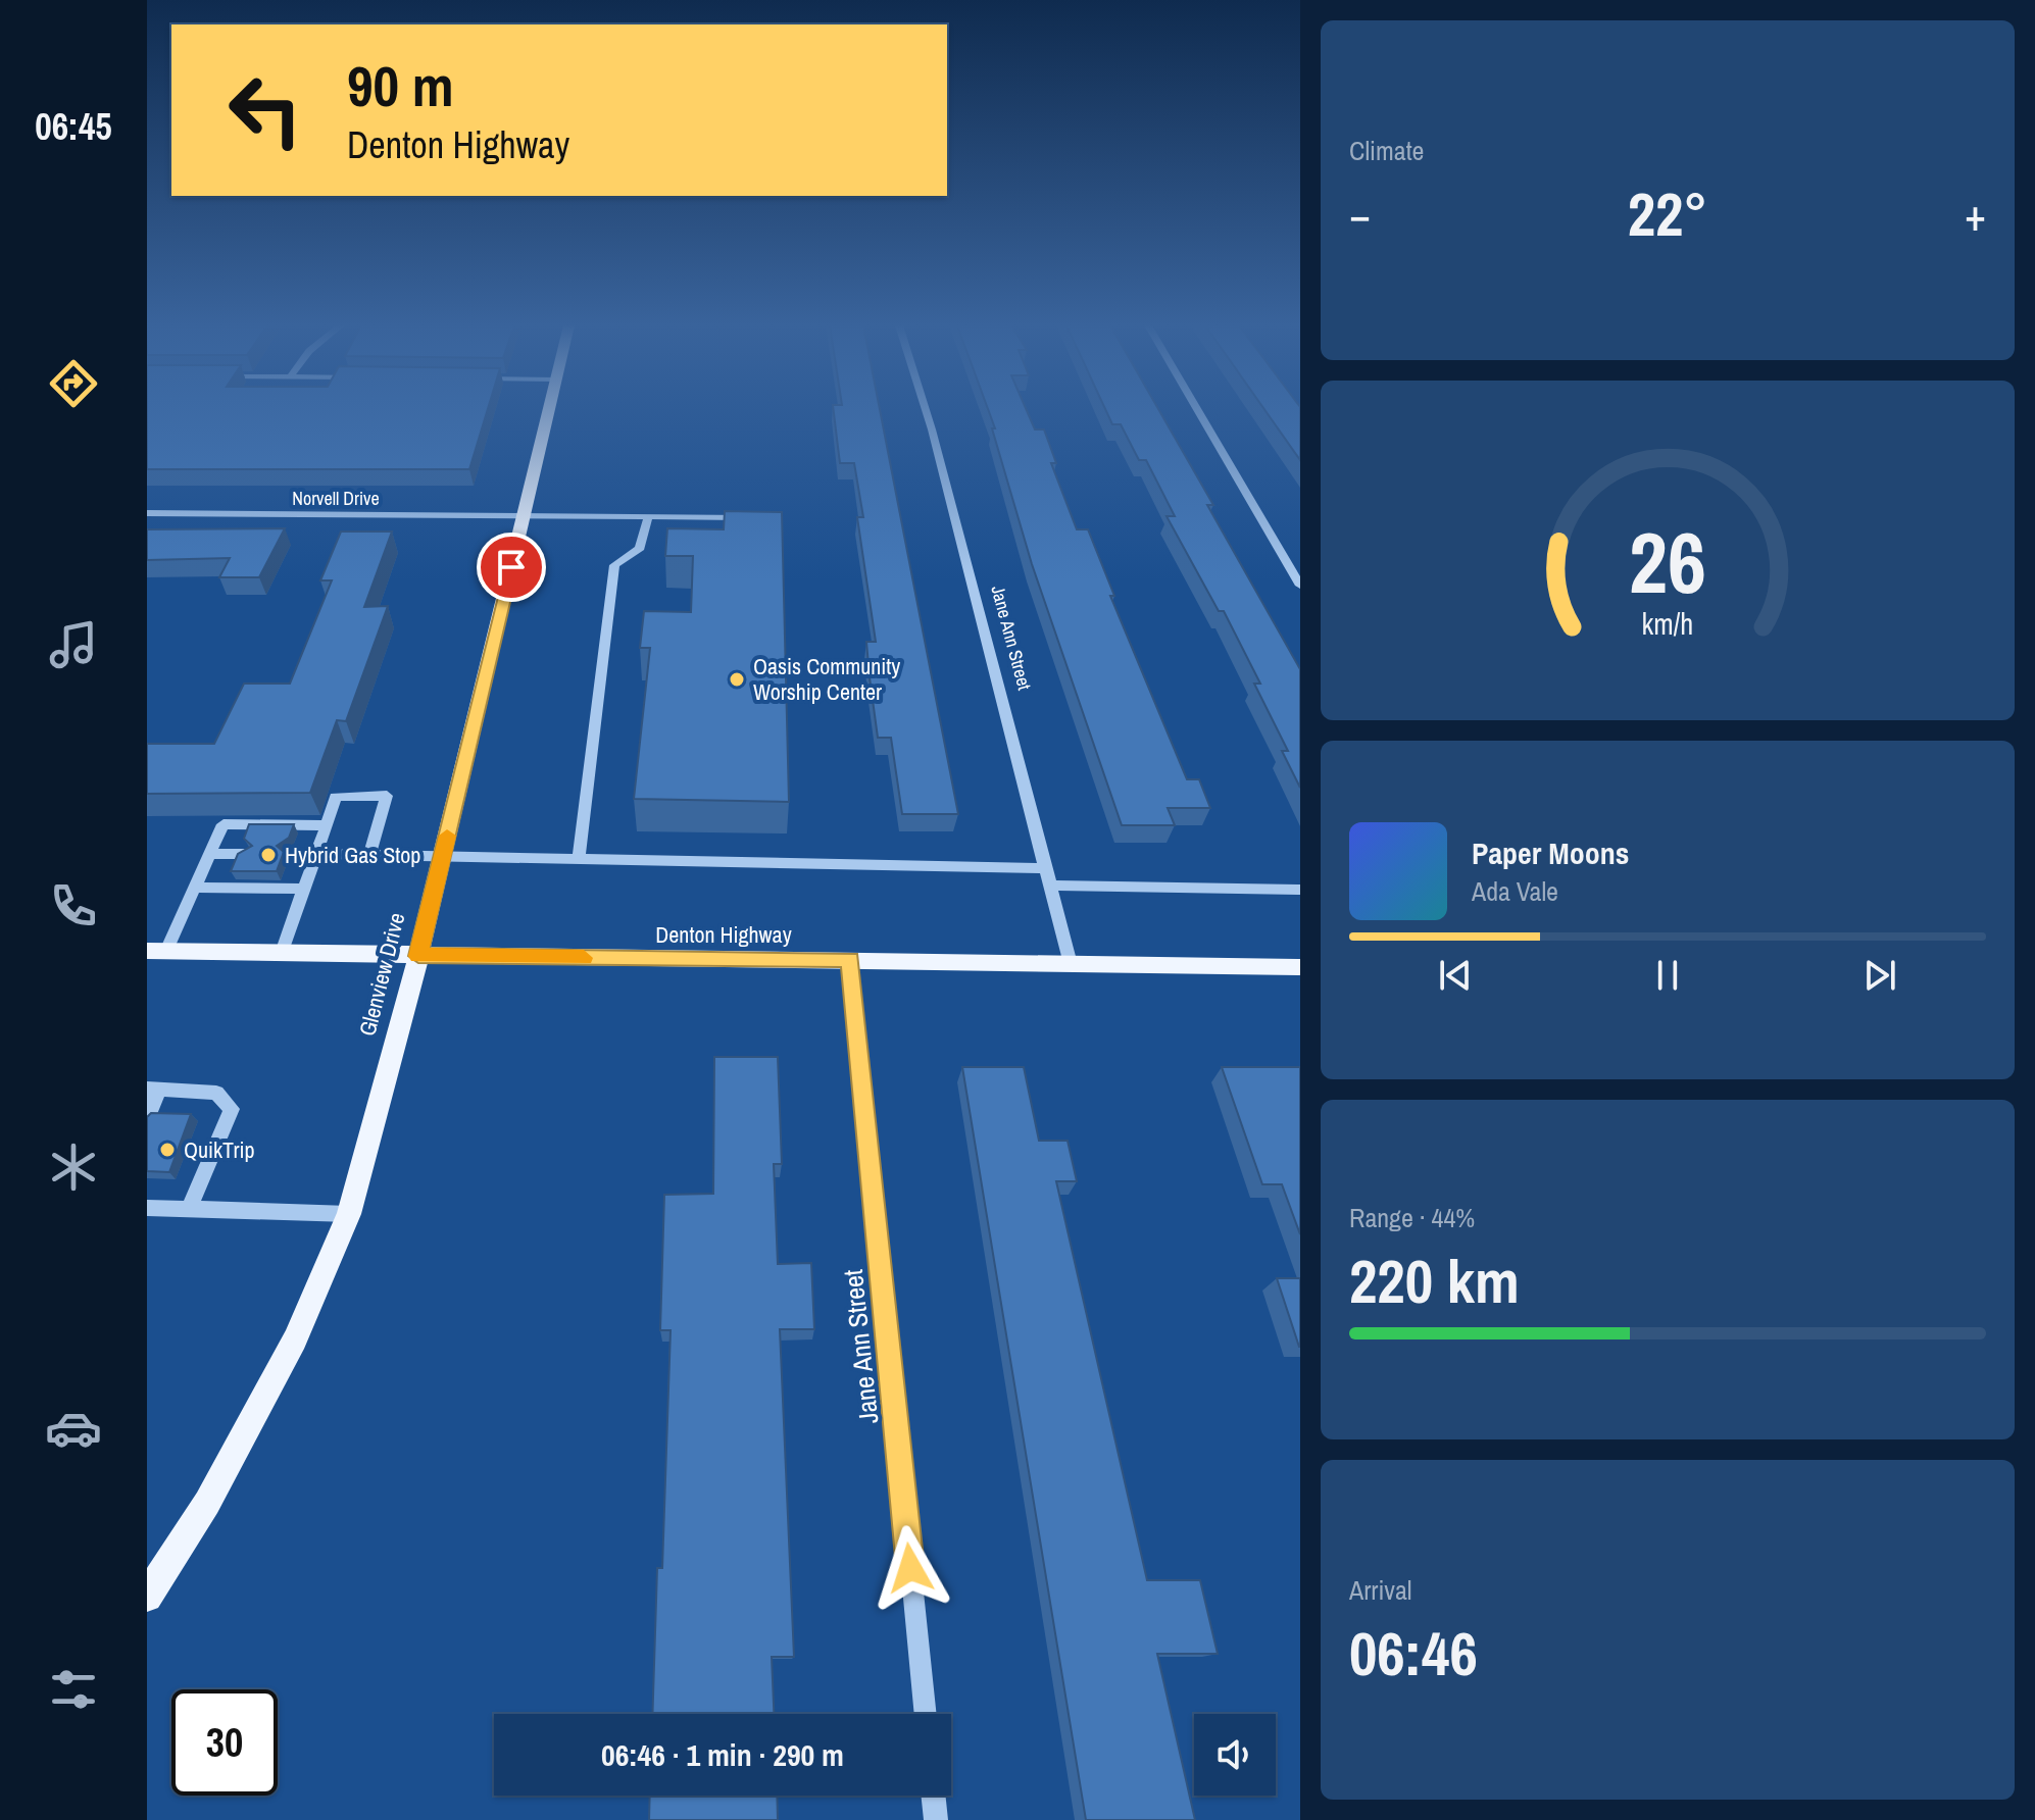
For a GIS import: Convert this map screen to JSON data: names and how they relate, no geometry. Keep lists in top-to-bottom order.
{
  "streets": {
    "main road": ["Denton Highway", "Glenview Drive"],
    "street": ["Norvell Drive", "Jane Ann Street"]
  },
  "crossings": [
    ["Norvell Drive", "Glenview Drive"],
    ["Jane Ann Street", "Denton Highway"],
    ["Denton Highway", "Glenview Drive"]
  ],
  "places": ["Oasis Community Worship Center", "Hybrid Gas Stop", "QuikTrip"],
  "page": {
    "tabs": "06:45",
    "tile": [
      "Climate",
      ["Range · 44%", "220 km"],
      ["Arrival", "06:46"]
    ],
    "turn": ["90 m", "Denton Highway"],
    "heat": ["−", "22°", "+"],
    "song": ["Paper Moons", "Ada Vale"],
    "limit": "30",
    "trip": "06:46 · 1 min · 290 m",
    "gauge": ["26", "km/h"]
  }
}
